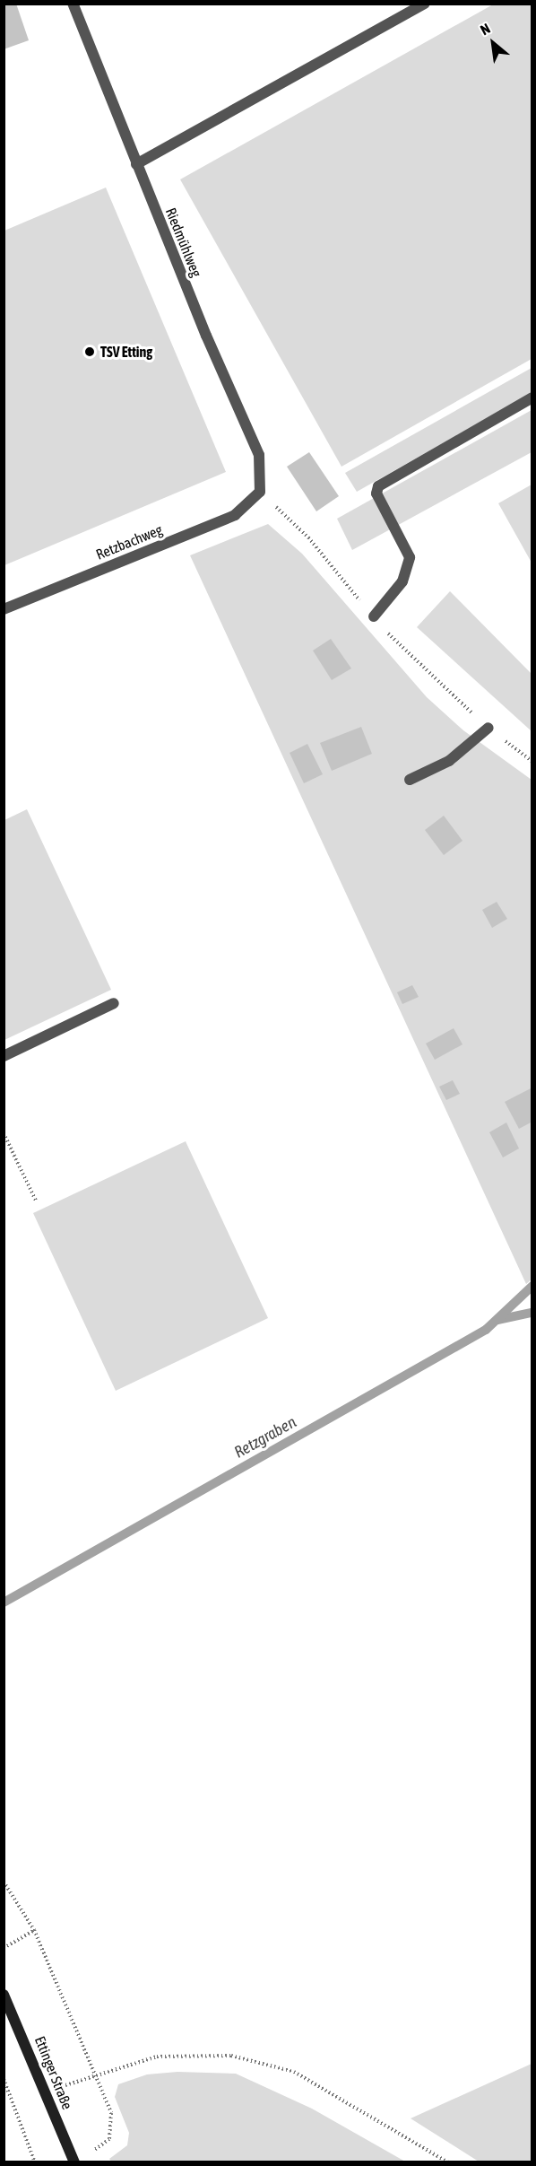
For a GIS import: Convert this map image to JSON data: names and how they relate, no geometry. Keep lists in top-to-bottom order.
{
  "streets": {
    "street": ["Riedmühlweg", "Retzbachweg", "Ettinger Straße"]
  },
  "crossings": [
    ["Riedmühlweg", "Retzbachweg"]
  ],
  "water": ["Retzgraben"],
  "places": ["TSV Etting"],
  "north": "top left"
}
